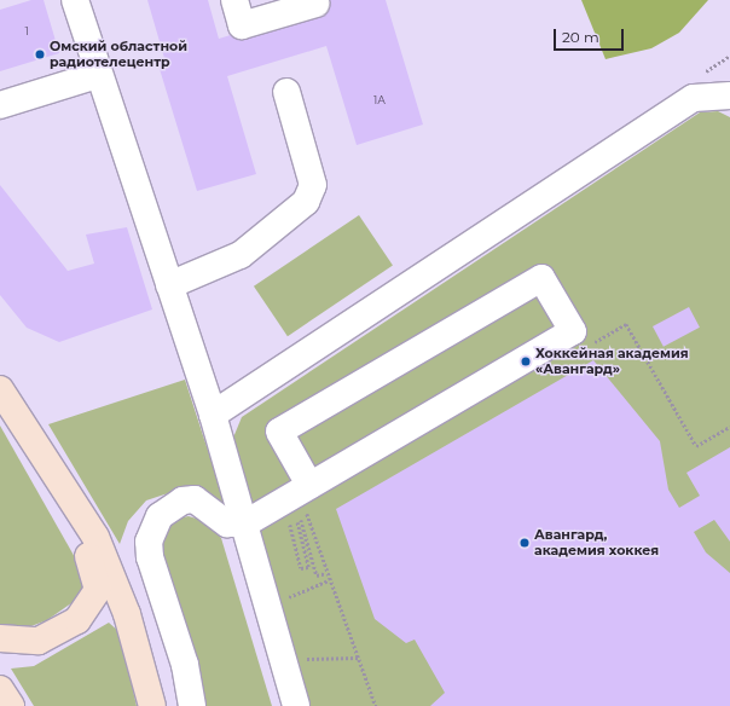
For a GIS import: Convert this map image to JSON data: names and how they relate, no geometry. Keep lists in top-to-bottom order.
{
  "places": ["Омский областной радиотелецентр", "Хоккейная академия «Авангард»", "Авангард, академия хоккея"],
  "house_numbers": ["1", "1А"],
  "scale_bar": "20 m"
}
